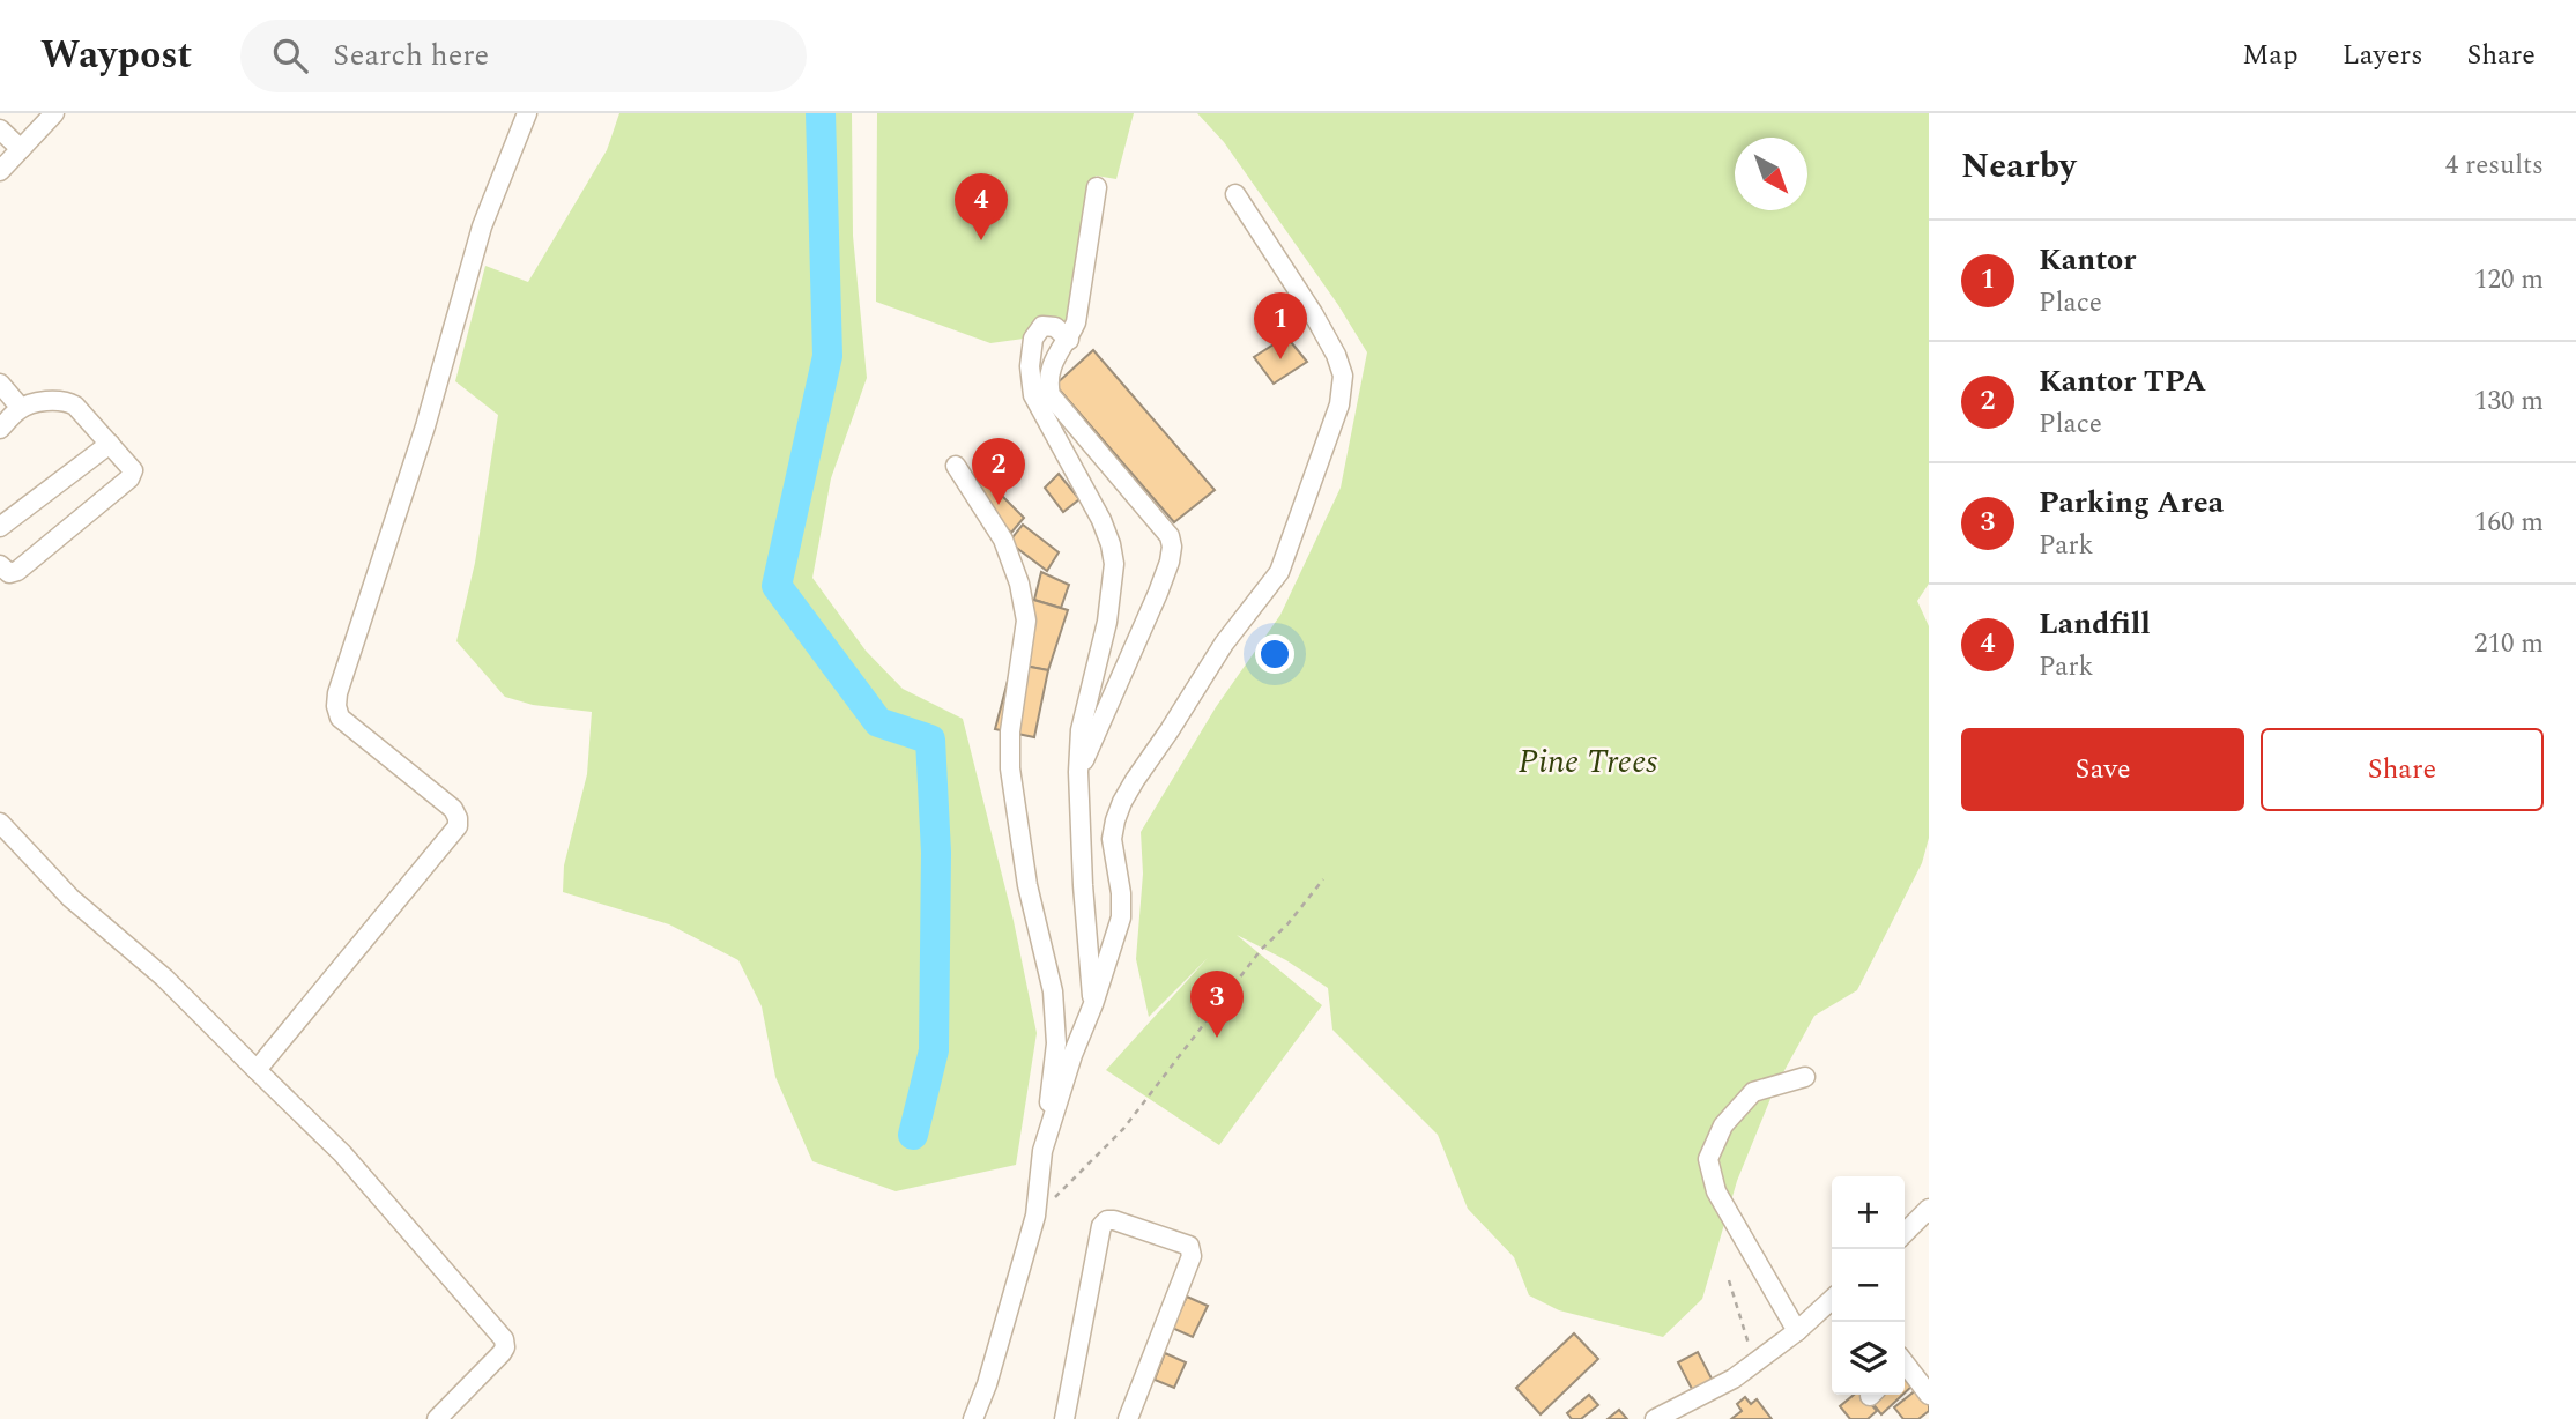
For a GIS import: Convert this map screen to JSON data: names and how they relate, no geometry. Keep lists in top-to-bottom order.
{
  "parks": ["Pine Trees"],
  "north": "bottom right",
  "page": {
    "header": "Waypost",
    "search": "Search here",
    "nav": ["Map", "Layers", "Share"],
    "heading": ["Nearby", "4 results"],
    "pins": [
      "4",
      "1",
      "2",
      "3"
    ],
    "list": [
      {
        "mark": "1",
        "name": "Kantor",
        "note": "Place",
        "value": "120 m"
      },
      {
        "mark": "2",
        "name": "Kantor TPA",
        "note": "Place",
        "value": "130 m"
      },
      {
        "mark": "3",
        "name": "Parking Area",
        "note": "Park",
        "value": "160 m"
      },
      {
        "mark": "4",
        "name": "Landfill",
        "note": "Park",
        "value": "210 m"
      }
    ],
    "buttons": ["Save", "Share"],
    "map_buttons": ["+", "−"]
  }
}
